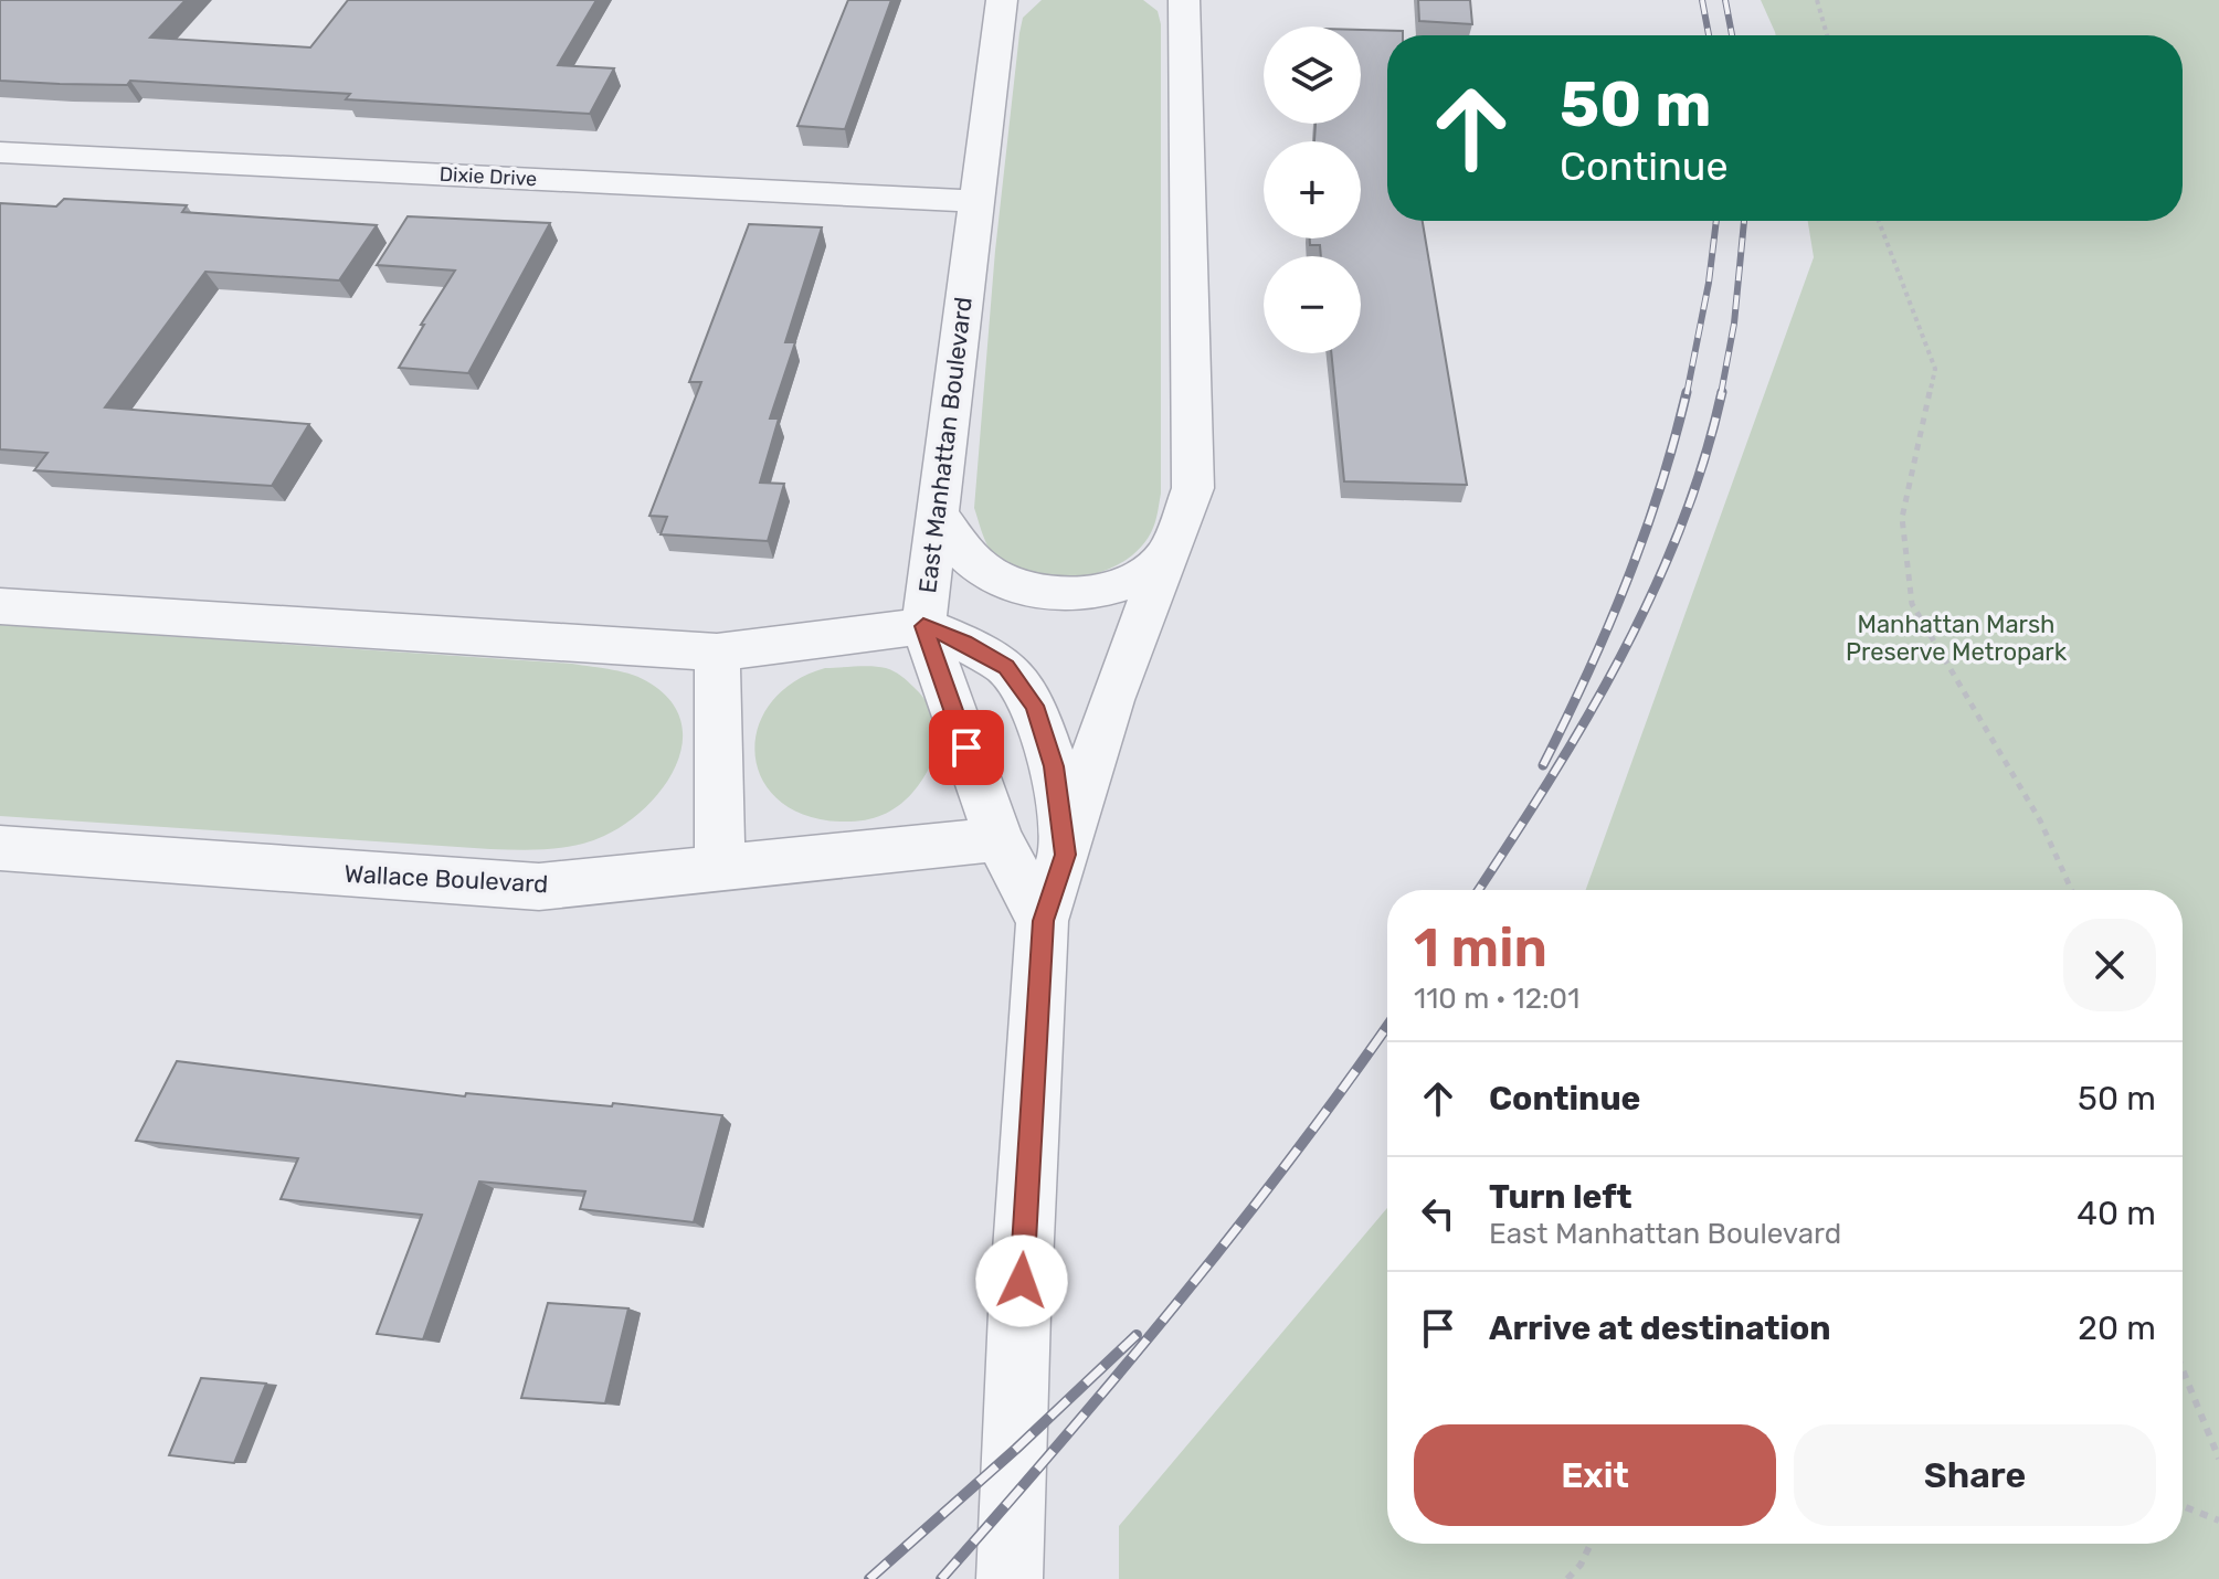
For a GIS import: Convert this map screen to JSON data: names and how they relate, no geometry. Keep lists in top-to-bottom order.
{
  "streets": {
    "street": ["Dixie Drive", "East Manhattan Boulevard", "Wallace Boulevard"]
  },
  "crossings": [
    ["Dixie Drive", "East Manhattan Boulevard"],
    ["East Manhattan Boulevard", "Wallace Boulevard"]
  ],
  "parks": ["Manhattan Marsh Preserve Metropark"],
  "page": {
    "map_buttons": ["+", "−"],
    "turn": ["50 m", "Continue"],
    "heading": ["1 min", "110 m · 12:01"],
    "list": [
      {
        "name": "Continue",
        "value": "50 m"
      },
      {
        "name": "Turn left",
        "note": "East Manhattan Boulevard",
        "value": "40 m"
      },
      {
        "name": "Arrive at destination",
        "value": "20 m"
      }
    ],
    "buttons": ["Exit", "Share"]
  }
}
